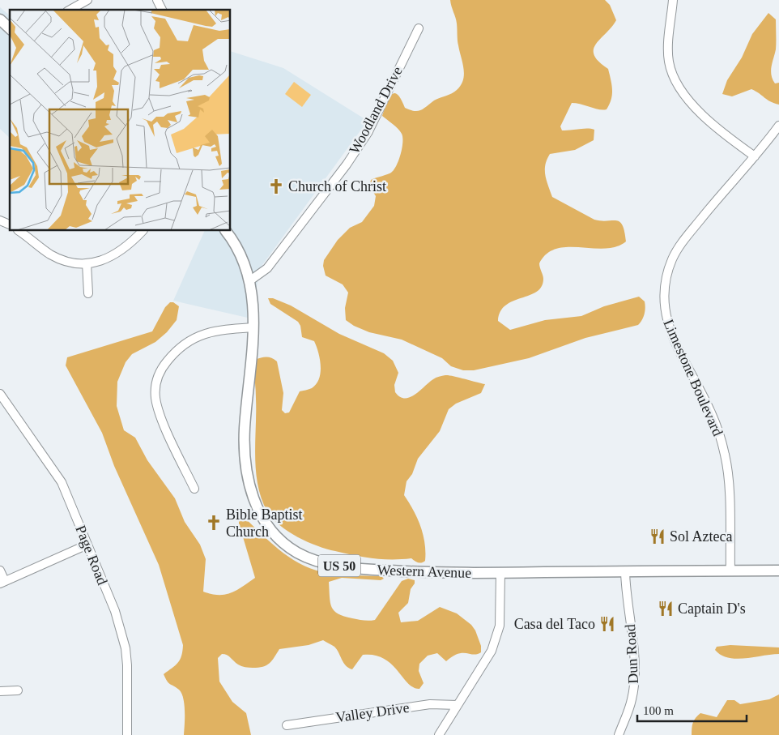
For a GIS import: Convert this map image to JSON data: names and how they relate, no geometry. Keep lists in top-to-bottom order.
{
  "streets": {
    "main road": ["US 50", "Western Avenue"],
    "street": [
      "Woodland Drive",
      "Limestone Boulevard",
      "Page Road",
      "Dun Road",
      "Valley Drive"
    ]
  },
  "crossings": [
    ["Woodland Drive", "Western Avenue"],
    ["Limestone Boulevard", "Western Avenue"],
    ["Western Avenue", "Dun Road"]
  ],
  "places": {
    "church": ["Church of Christ", "Bible Baptist Church"],
    "restaurant": ["Sol Azteca", "Captain D's", "Casa del Taco"]
  },
  "scale_bar": "100 m"
}
